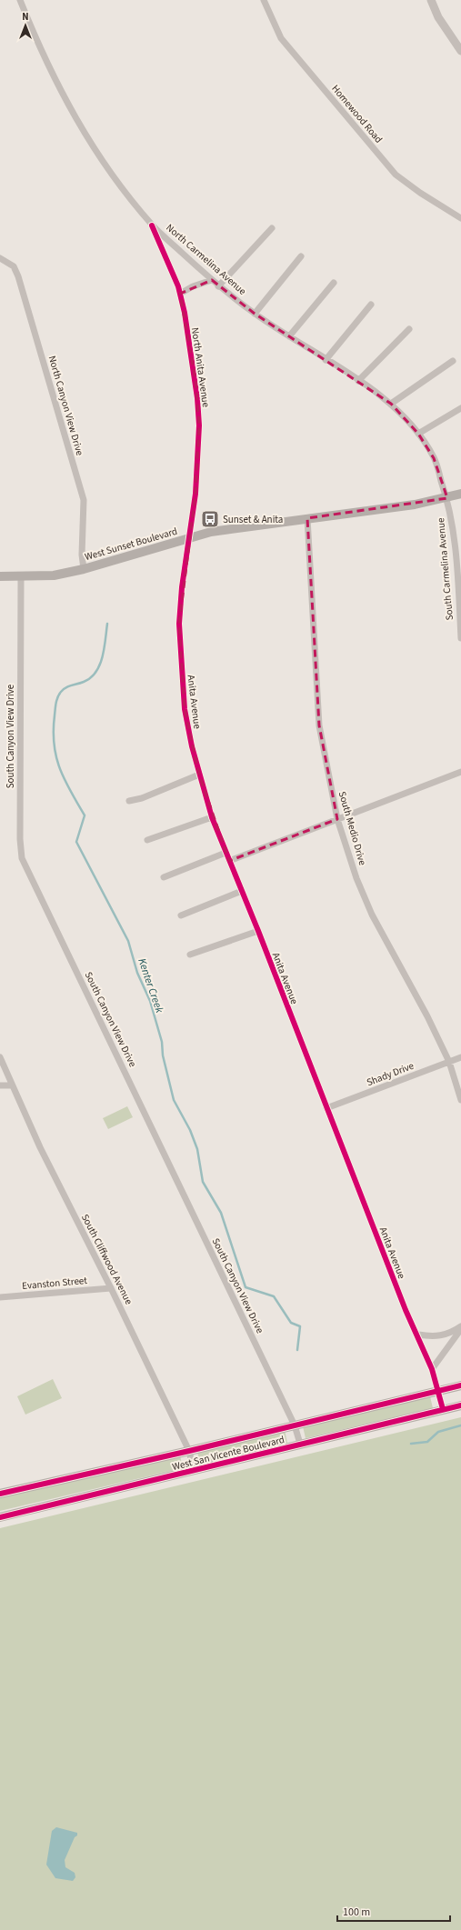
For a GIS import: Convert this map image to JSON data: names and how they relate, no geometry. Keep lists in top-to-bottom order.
{
  "streets": {
    "main road": ["West Sunset Boulevard", "West San Vicente Boulevard"],
    "street": [
      "Homewood Road",
      "North Carmelina Avenue",
      "North Anita Avenue",
      "North Canyon View Drive",
      "South Carmelina Avenue",
      "Anita Avenue",
      "South Canyon View Drive",
      "South Medio Drive",
      "Shady Drive",
      "South Cliffwood Avenue",
      "Evanston Street"
    ]
  },
  "crossings": [
    ["North Carmelina Avenue", "North Anita Avenue"],
    ["North Carmelina Avenue", "West Sunset Boulevard"],
    ["North Carmelina Avenue", "South Carmelina Avenue"],
    ["North Anita Avenue", "West Sunset Boulevard"],
    ["North Anita Avenue", "Anita Avenue"],
    ["North Canyon View Drive", "West Sunset Boulevard"],
    ["West Sunset Boulevard", "South Carmelina Avenue"],
    ["West Sunset Boulevard", "Anita Avenue"],
    ["West Sunset Boulevard", "South Canyon View Drive"],
    ["West Sunset Boulevard", "South Medio Drive"],
    ["Anita Avenue", "Shady Drive"],
    ["Anita Avenue", "West San Vicente Boulevard"],
    ["South Canyon View Drive", "West San Vicente Boulevard"],
    ["South Medio Drive", "Shady Drive"],
    ["South Cliffwood Avenue", "Evanston Street"],
    ["South Cliffwood Avenue", "West San Vicente Boulevard"]
  ],
  "water": ["Kenter Creek"],
  "places": {
    "bus stop": ["Sunset & Anita"]
  },
  "scale_bar": "100 m",
  "north": "top"
}
